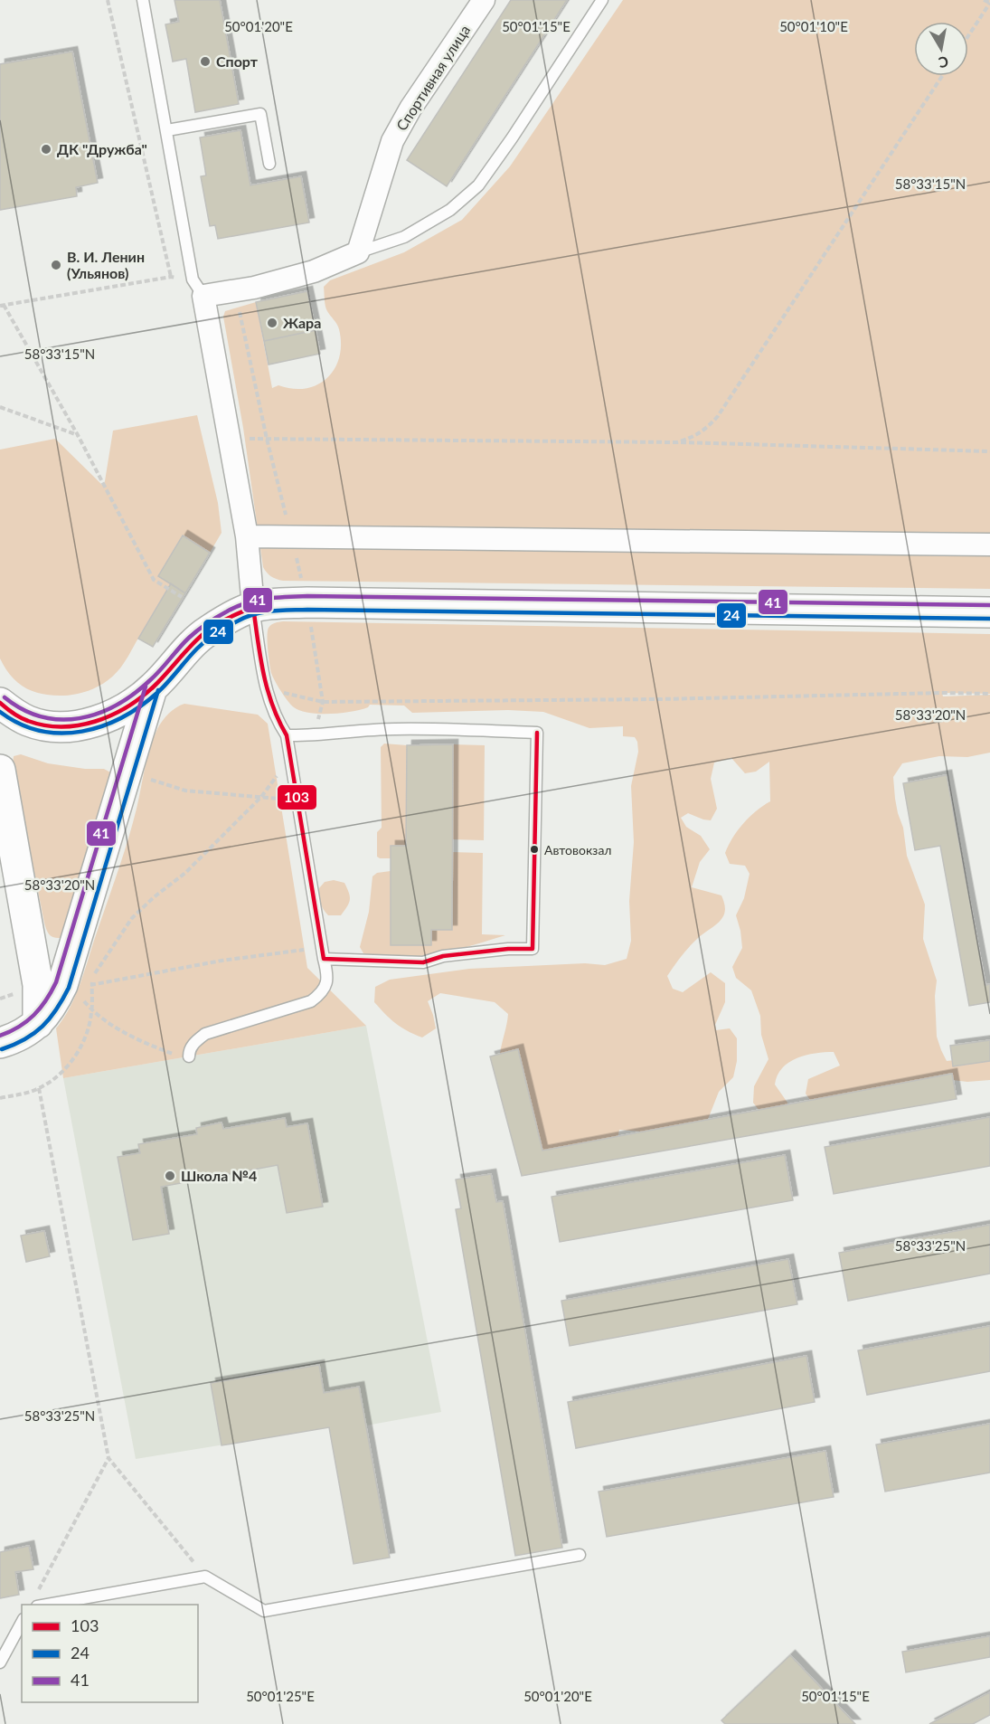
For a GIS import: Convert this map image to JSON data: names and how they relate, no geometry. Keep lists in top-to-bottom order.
{
  "streets": {
    "street": ["Спортивная улица"]
  },
  "places": [
    "Спорт",
    "ДК \"Дружба\"",
    "В. И. Ленин (Ульянов)",
    "Жара",
    "Автовокзал",
    "Школа №4"
  ],
  "lines": ["transit line 41", "transit line 103", "transit line 24"],
  "legend": ["103", "24", "41"],
  "north": "bottom",
  "coordinates": [
    "50°01'20\"E",
    "50°01'10\"E",
    "50°01'15\"E",
    "58°33'15\"N",
    "58°33'20\"N",
    "58°33'25\"N",
    "50°01'25\"E"
  ]
}
